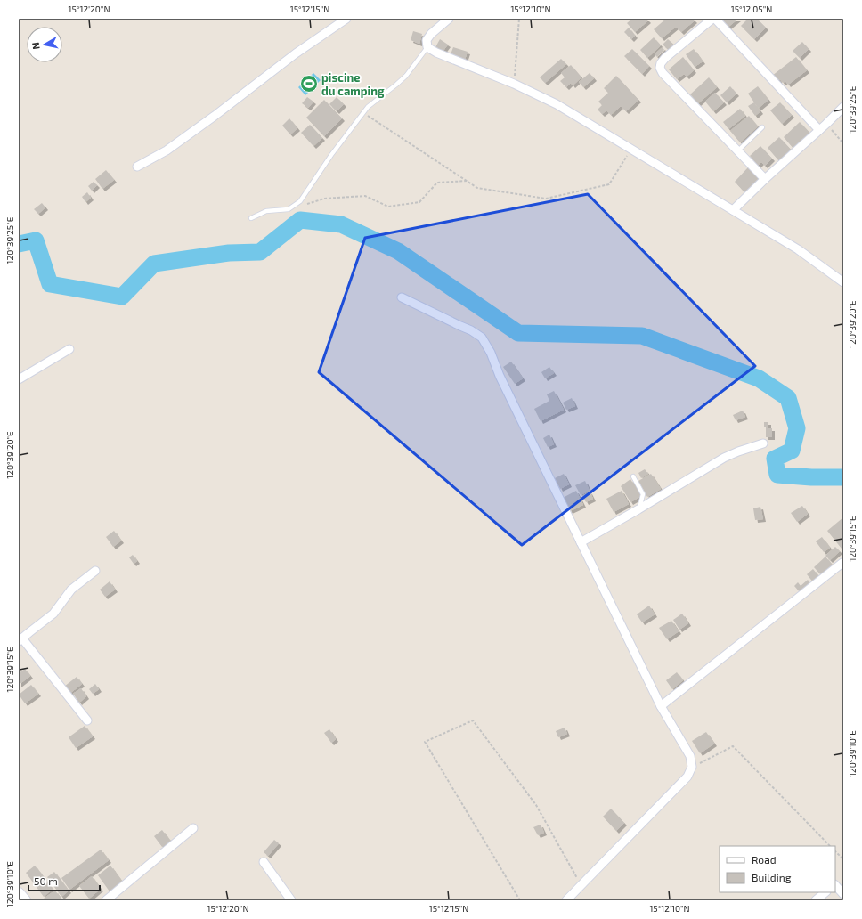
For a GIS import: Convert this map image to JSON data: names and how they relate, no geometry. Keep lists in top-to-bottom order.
{
  "places": {
    "sports": ["piscine du camping"]
  },
  "legend": ["Road", "Building"],
  "scale_bar": "50 m",
  "north": "left",
  "coordinates": [
    "15°12'20\"N",
    "15°12'15\"N",
    "15°12'10\"N",
    "15°12'05\"N",
    "120°39'25\"E",
    "120°39'20\"E",
    "120°39'15\"E",
    "120°39'10\"E"
  ]
}
